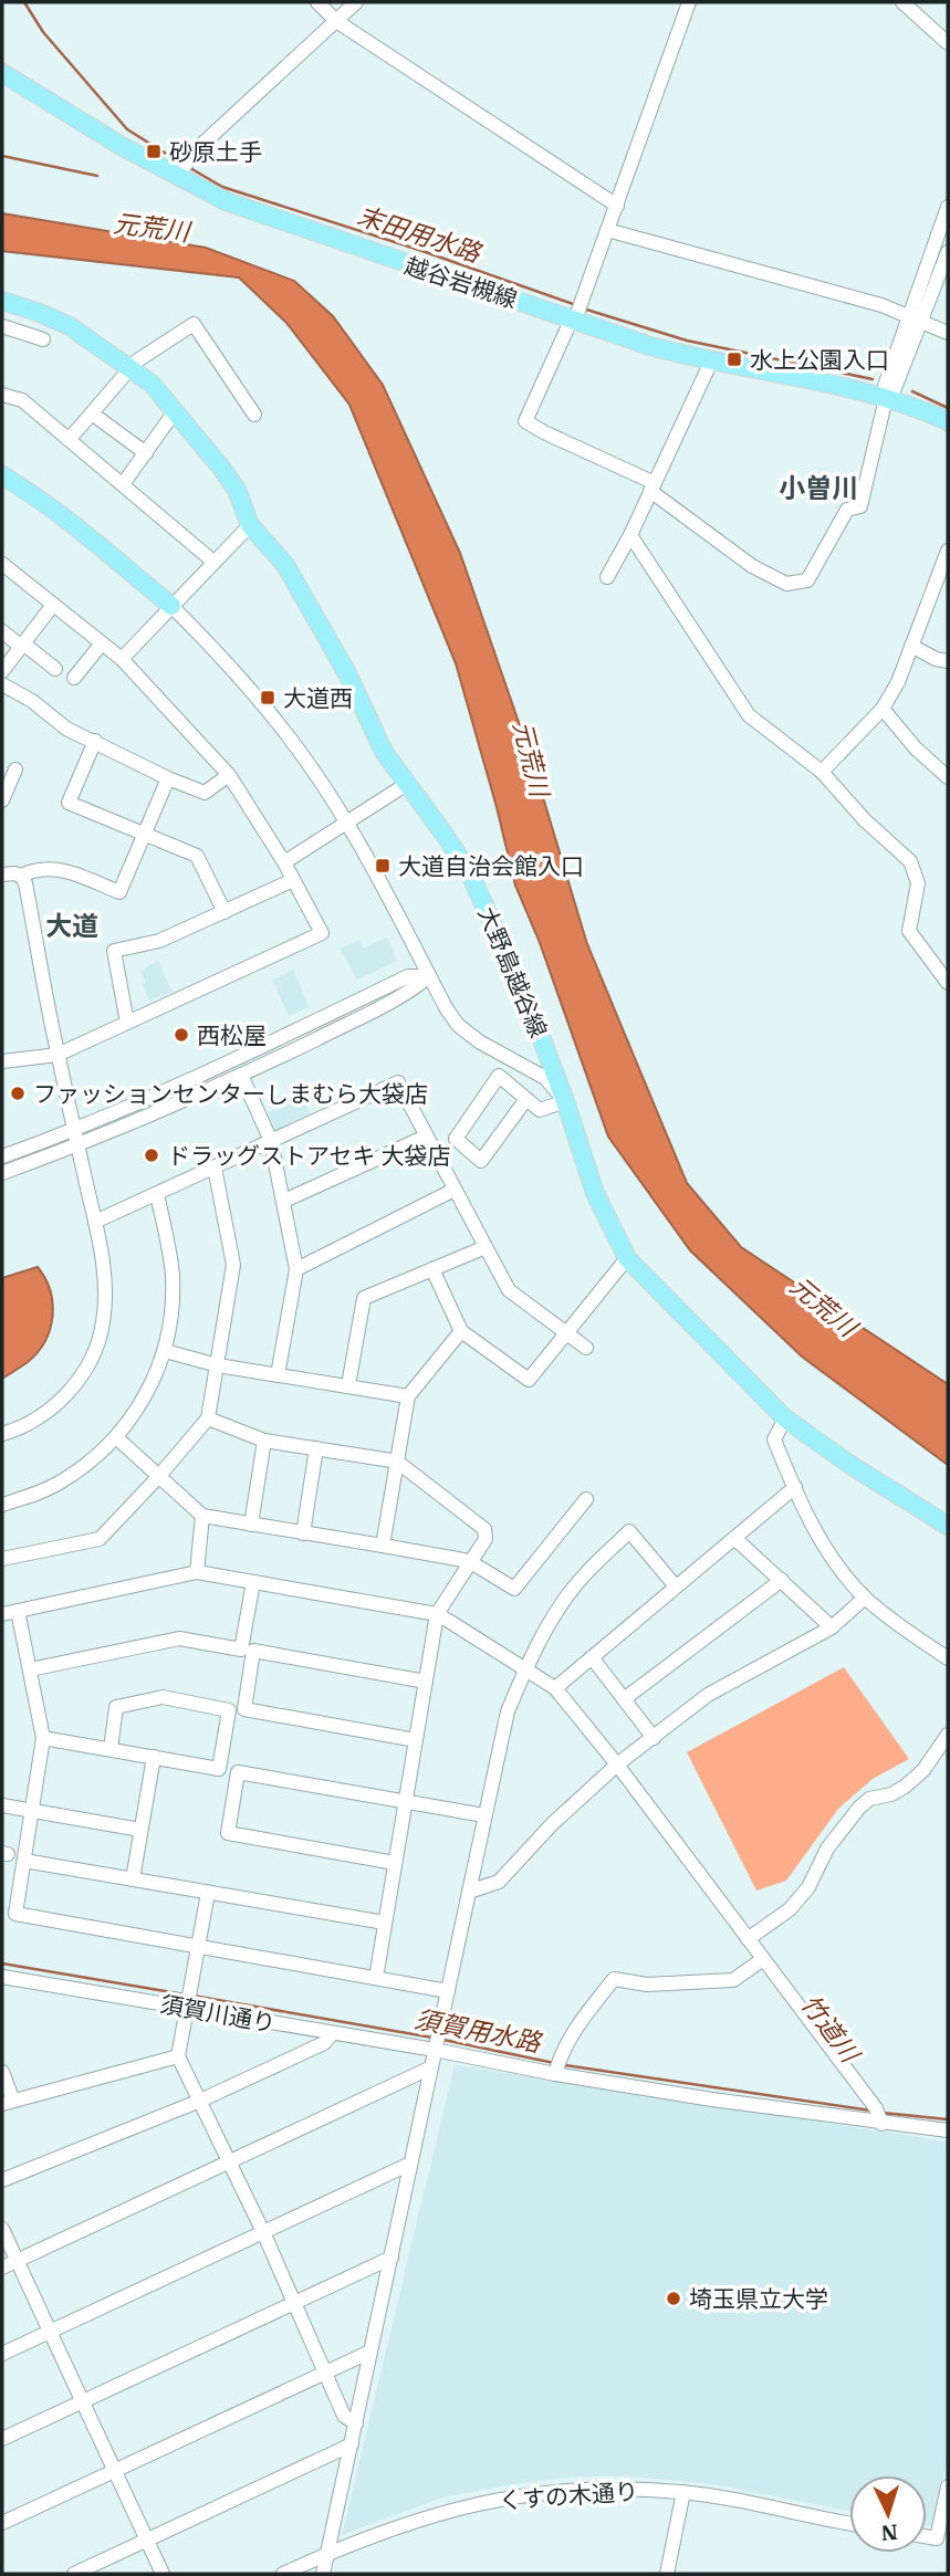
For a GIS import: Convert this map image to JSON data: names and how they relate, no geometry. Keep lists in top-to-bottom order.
{
  "streets": {
    "main road": ["越谷岩槻線", "大野島越谷線"],
    "street": ["須賀川通り", "くすの木通り"]
  },
  "districts": ["小曽川", "大道"],
  "water": [
    "元荒川",
    "末田用水路",
    "竹道川",
    "須賀用水路"
  ],
  "places": {
    "transit": [
      "砂原土手",
      "水上公園入口",
      "大道西",
      "大道自治会館入口"
    ],
    "other": [
      "西松屋",
      "ファッションセンターしまむら大袋店",
      "ドラッグストアセキ 大袋店",
      "埼玉県立大学"
    ]
  },
  "north": "bottom"
}
